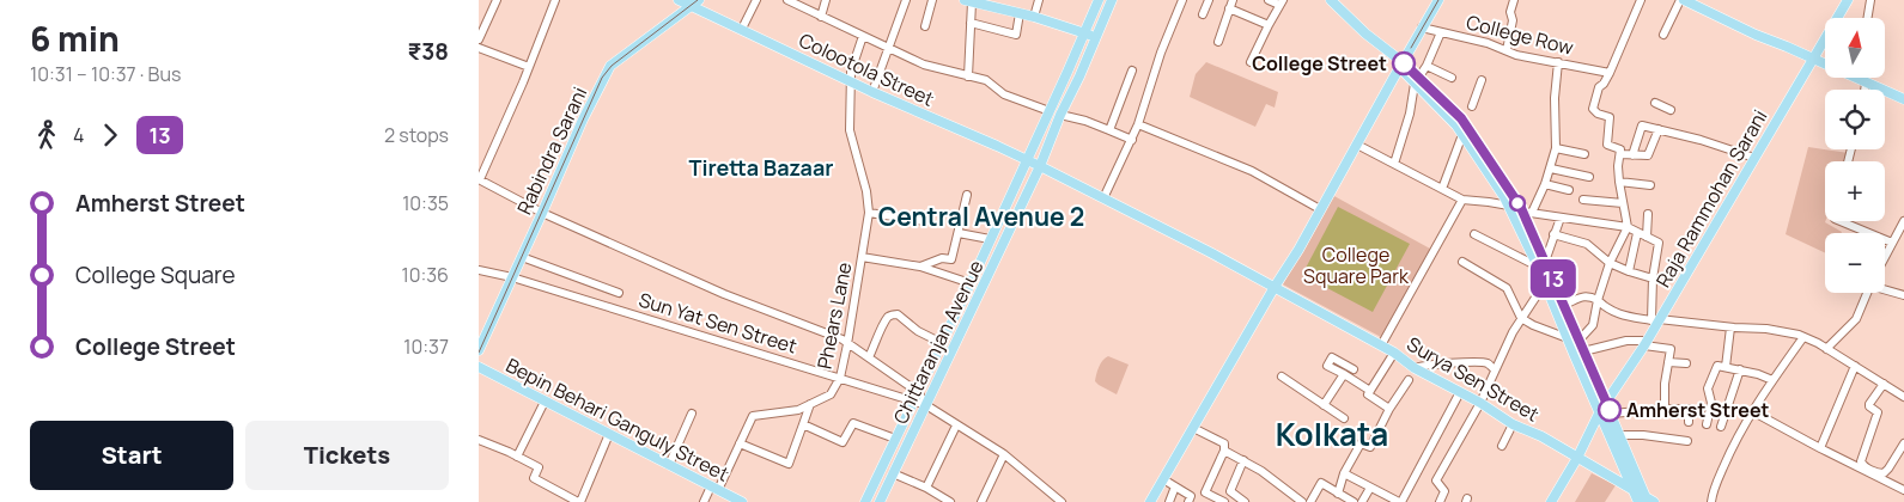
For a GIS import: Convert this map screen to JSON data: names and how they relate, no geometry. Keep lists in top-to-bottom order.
{
  "streets": {
    "main road": [
      "Colootola Street",
      "Rabindra Sarani",
      "Raja Rammohan Sarani",
      "Chittaranjan Avenue",
      "Surya Sen Street",
      "Bepin Behari Ganguly Street"
    ],
    "street": ["College Row", "Phears Lane", "Sun Yat Sen Street"]
  },
  "crossings": [
    ["Colootola Street", "Rabindra Sarani"],
    ["Colootola Street", "Phears Lane"],
    ["Colootola Street", "Chittaranjan Avenue"],
    ["Colootola Street", "Surya Sen Street"],
    ["Rabindra Sarani", "Sun Yat Sen Street"],
    ["Raja Rammohan Sarani", "Surya Sen Street"],
    ["Phears Lane", "Sun Yat Sen Street"],
    ["Phears Lane", "Bepin Behari Ganguly Street"]
  ],
  "districts": ["Tiretta Bazaar", "Central Avenue 2", "Kolkata"],
  "parks": ["College Square Park"],
  "places": ["College Street", "Amherst Street"],
  "lines": ["bus line 13"],
  "north": "top",
  "page": {
    "heading": ["6 min", "10:31 – 10:37 · Bus", "₹38"],
    "on_map": "13",
    "map_buttons": ["+", "−"],
    "legs": ["4", "13", "2 stops"],
    "list": [
      {
        "name": "Amherst Street",
        "value": "10:35"
      },
      {
        "name": "College Square",
        "value": "10:36"
      },
      {
        "name": "College Street",
        "value": "10:37"
      }
    ],
    "buttons": ["Start", "Tickets"]
  }
}
